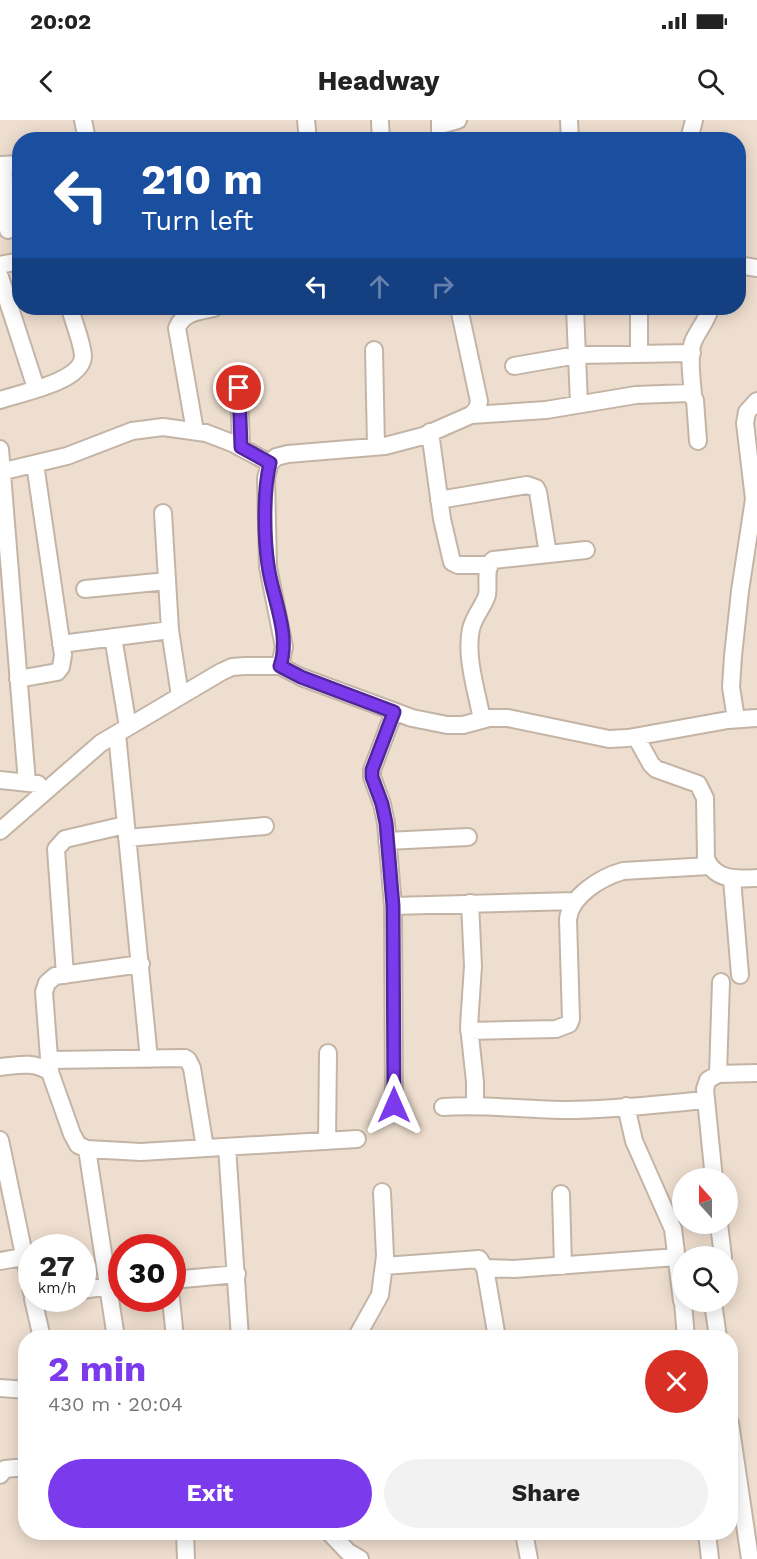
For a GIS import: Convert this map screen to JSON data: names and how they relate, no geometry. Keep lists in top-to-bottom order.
{
  "north": "top",
  "page": {
    "status": "20:02",
    "header": "Headway",
    "turn": ["210 m", "Turn left"],
    "speed": "27 km/h",
    "limit": "30",
    "heading": ["2 min", "430 m · 20:04"],
    "buttons": ["Exit", "Share"]
  }
}
